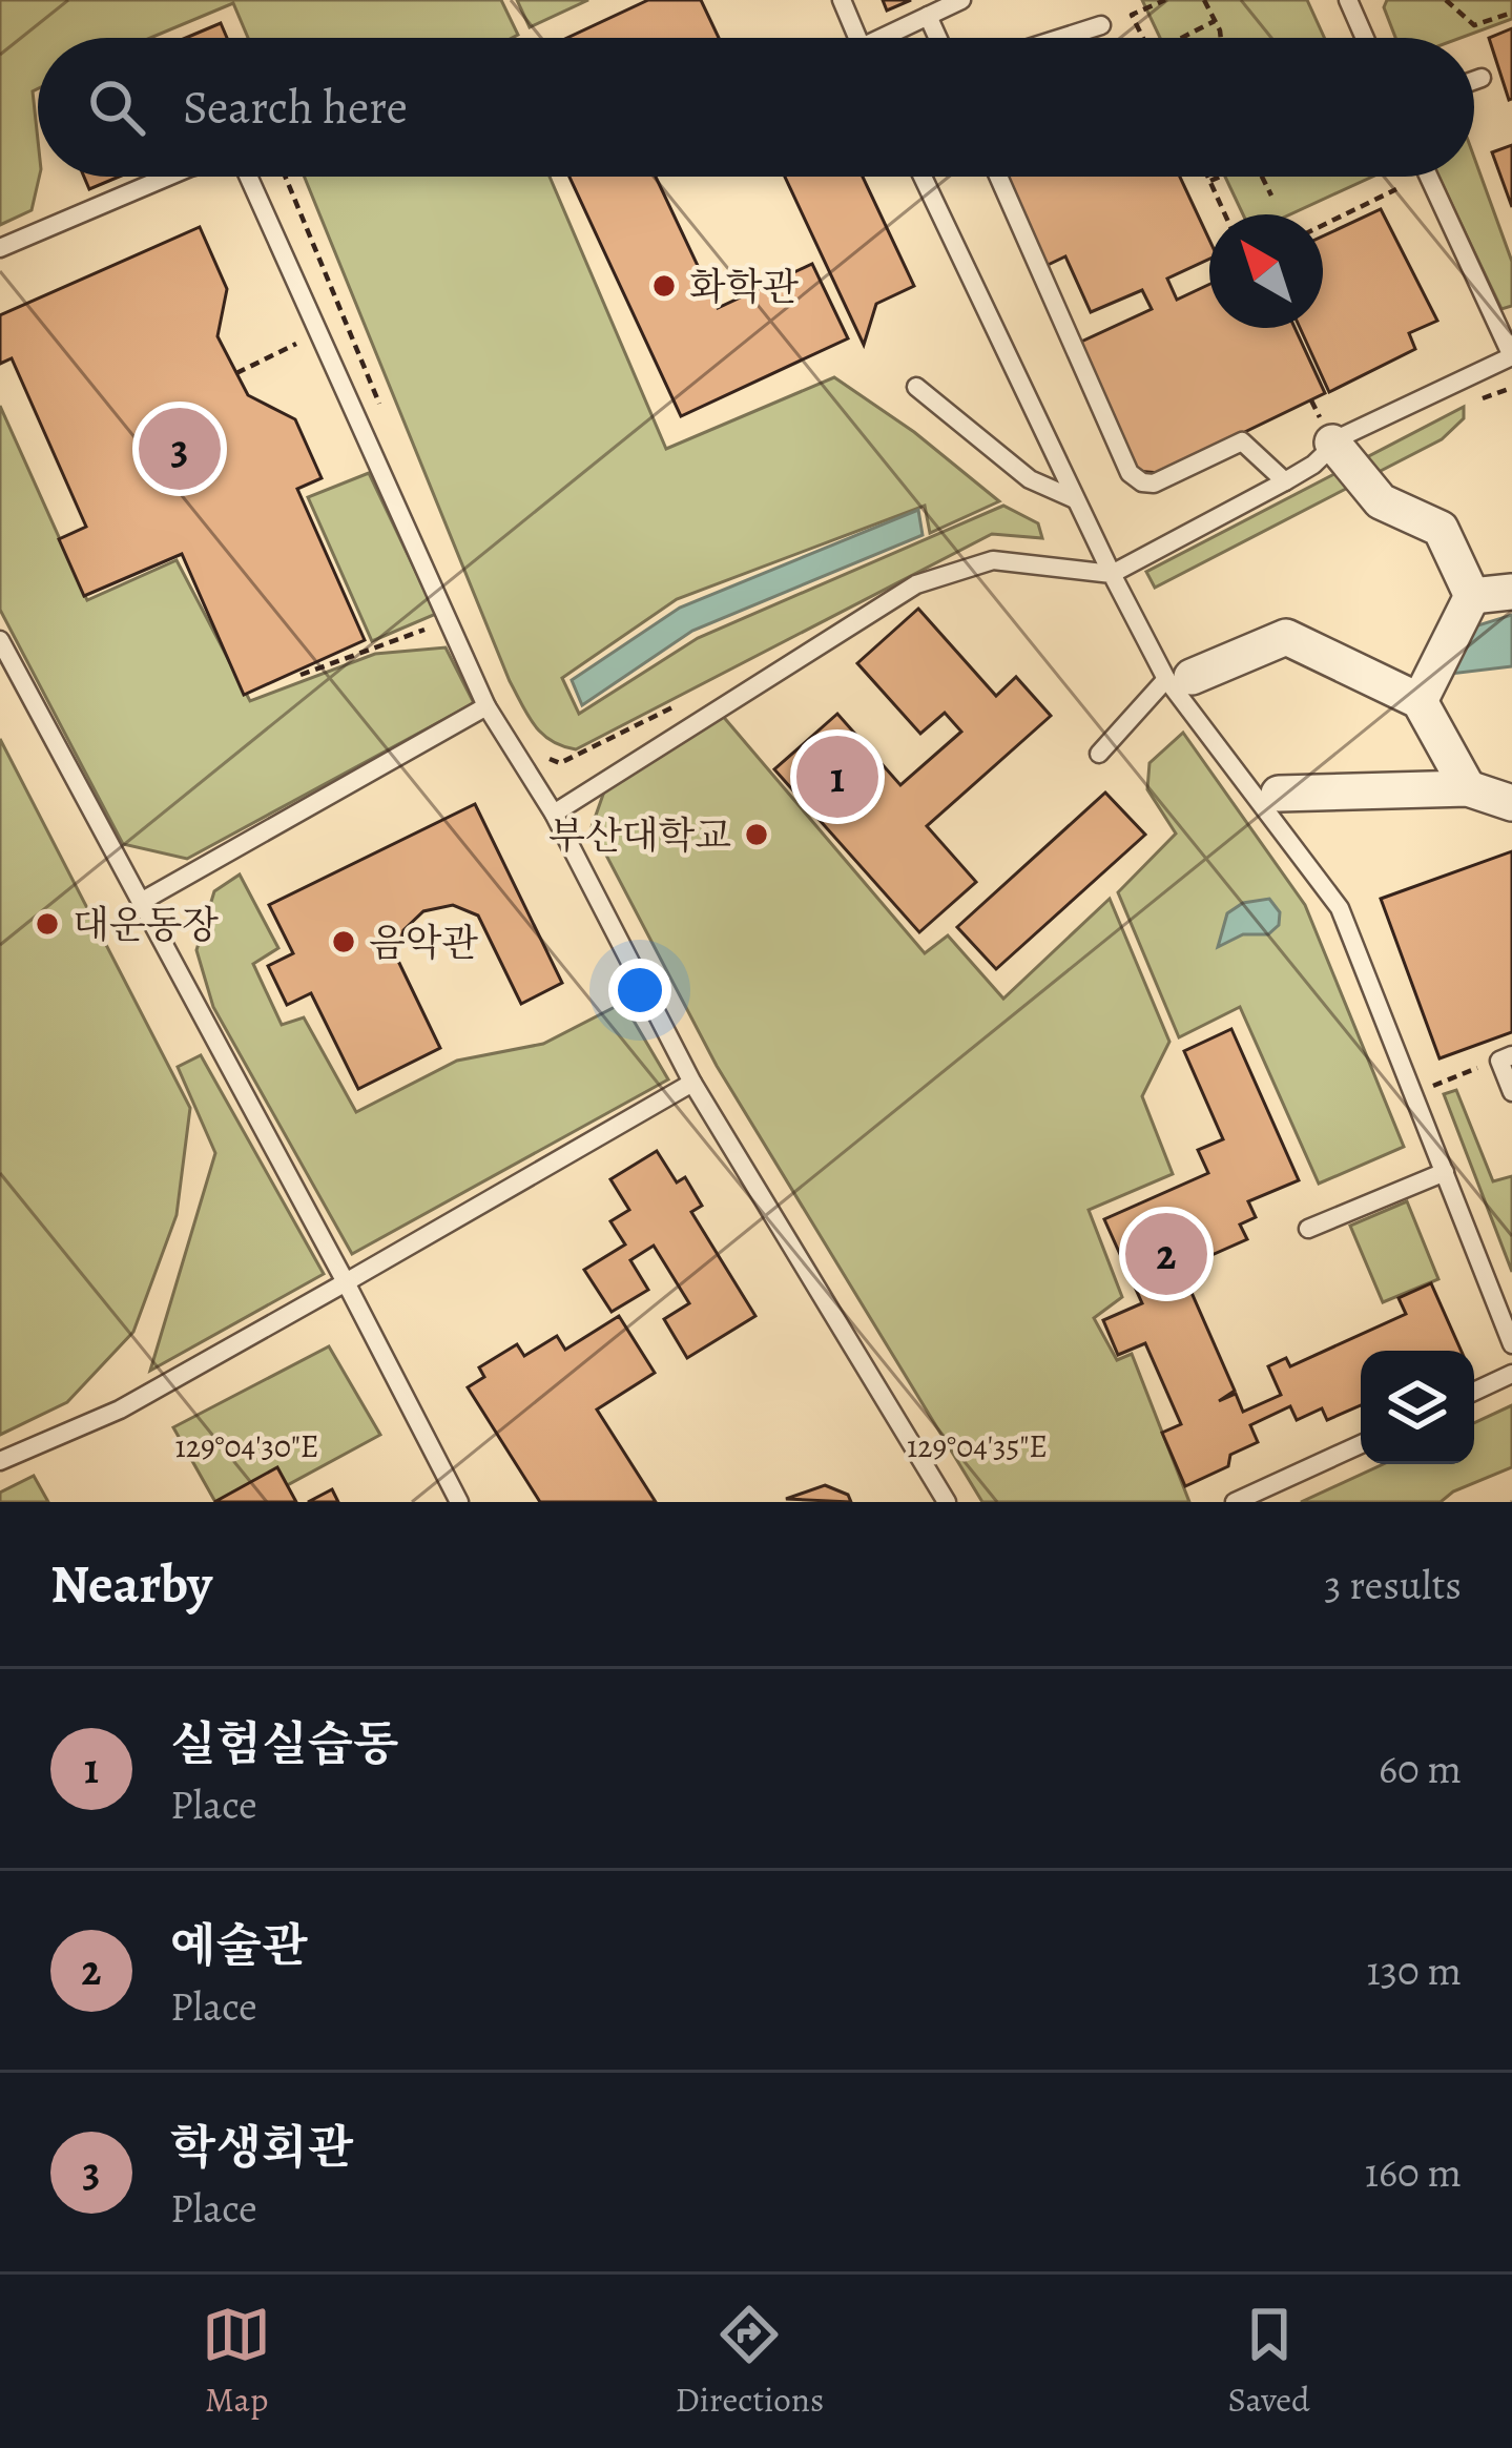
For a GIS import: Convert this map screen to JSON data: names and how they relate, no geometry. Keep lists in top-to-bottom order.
{
  "places": [
    "화학관",
    "부산대학교",
    "대운동장",
    "음악관"
  ],
  "north": "top left",
  "page": {
    "search": "Search here",
    "pins": ["3", "1", "2"],
    "heading": ["Nearby", "3 results"],
    "list": [
      {
        "mark": "1",
        "name": "실험실습동",
        "note": "Place",
        "value": "60 m"
      },
      {
        "mark": "2",
        "name": "예술관",
        "note": "Place",
        "value": "130 m"
      },
      {
        "mark": "3",
        "name": "학생회관",
        "note": "Place",
        "value": "160 m"
      }
    ],
    "nav": ["Map", "Directions", "Saved"]
  },
  "coordinates": ["129°04'30\"E", "129°04'35\"E"]
}
